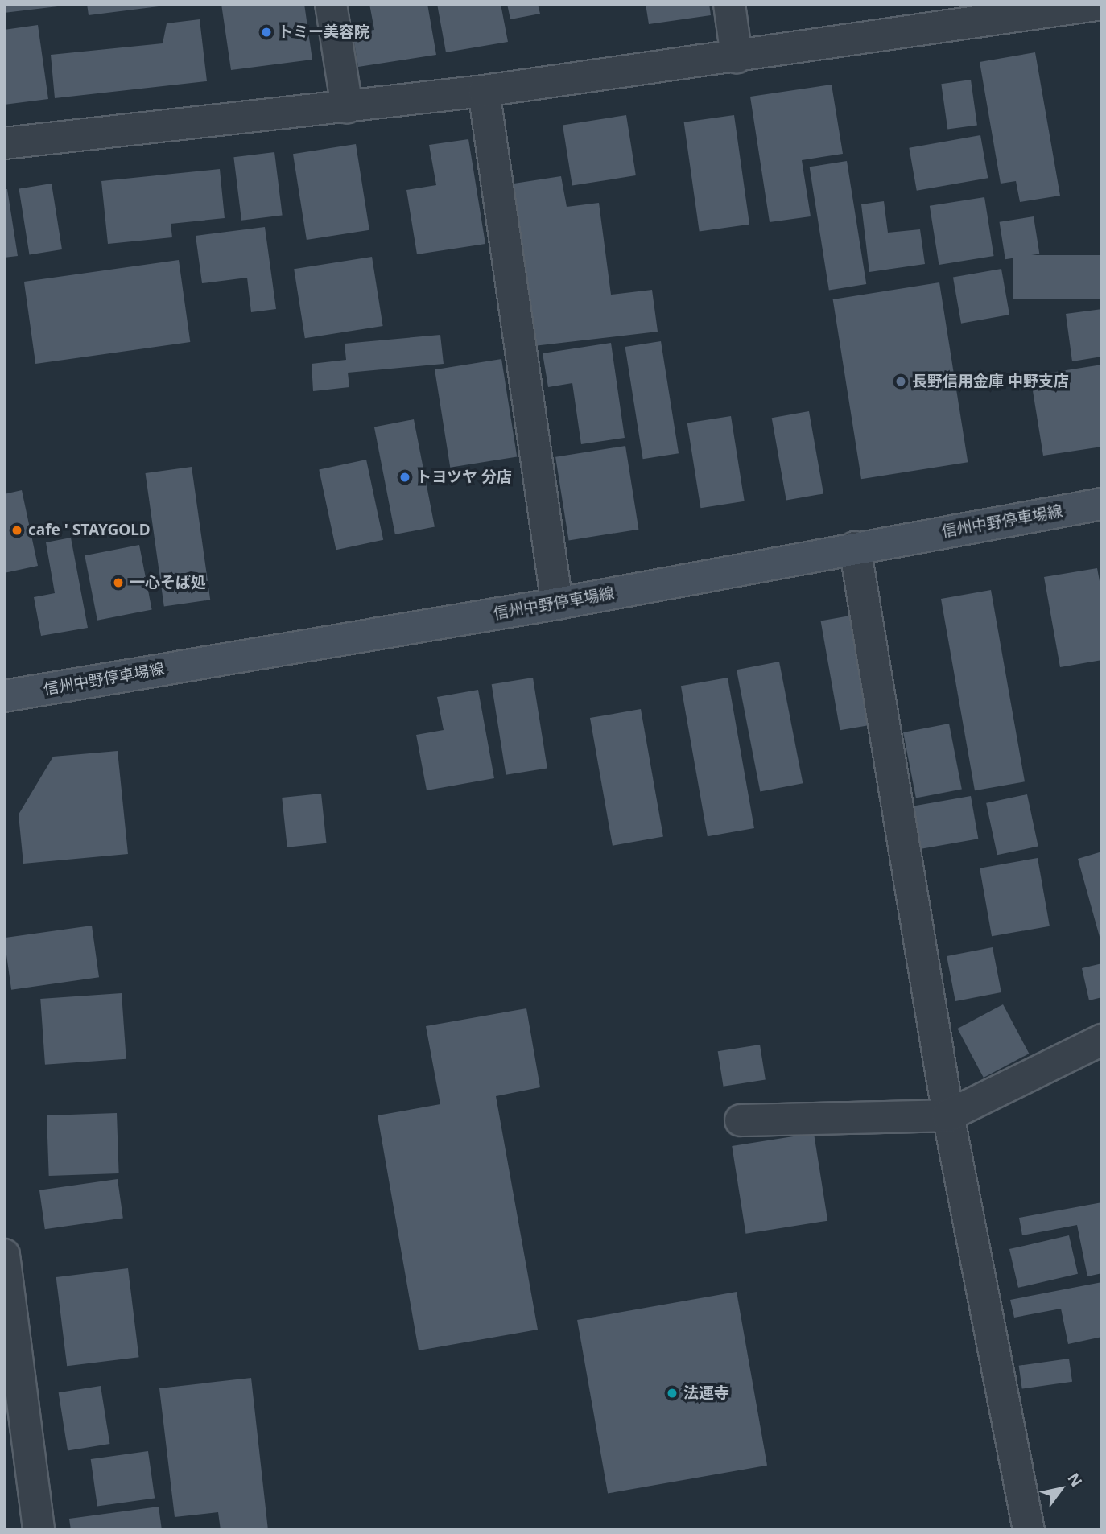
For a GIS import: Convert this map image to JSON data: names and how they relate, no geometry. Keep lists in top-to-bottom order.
{
  "streets": {
    "main road": ["信州中野停車場線"]
  },
  "places": [
    "トミー美容院",
    "長野信用金庫 中野支店",
    "トヨツヤ 分店",
    "cafe ' STAYGOLD",
    "一心そば処",
    "法運寺"
  ],
  "north": "top right"
}
